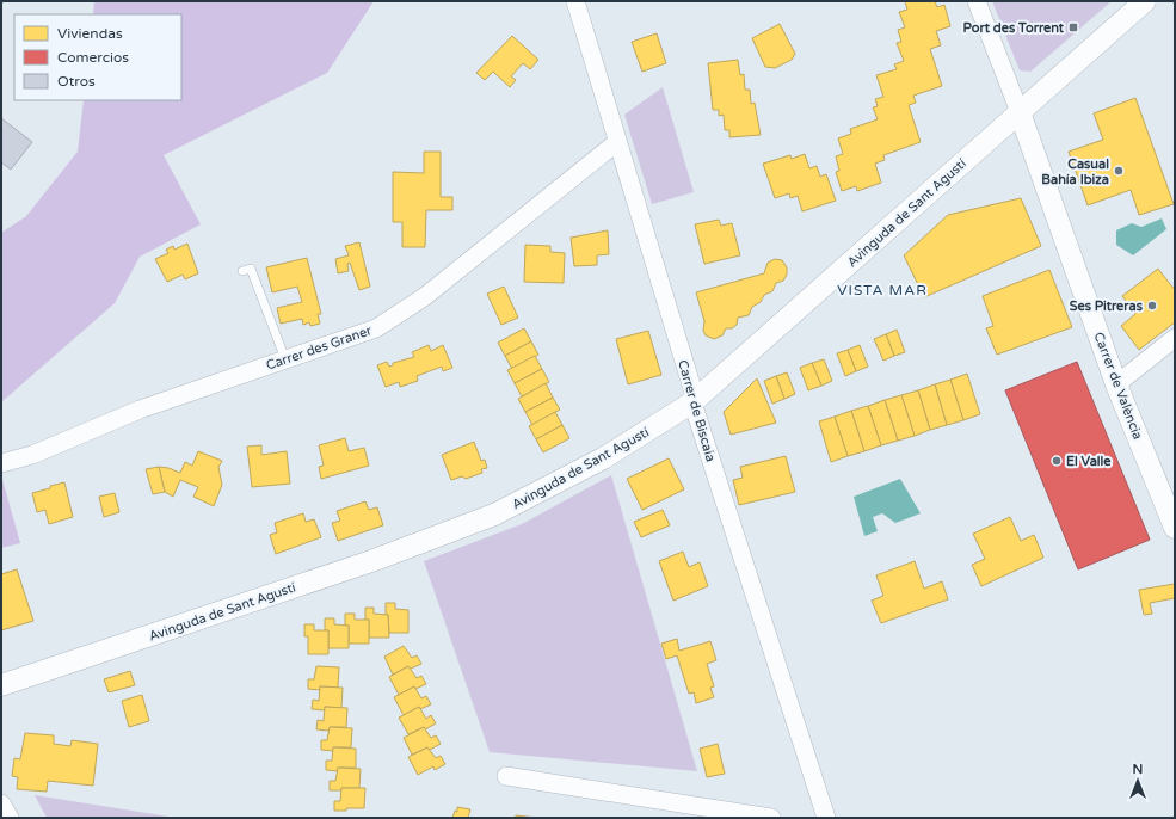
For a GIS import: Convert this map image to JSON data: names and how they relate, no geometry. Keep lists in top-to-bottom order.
{
  "streets": {
    "street": [
      "Avinguda de Sant Agustí",
      "Carrer des Graner",
      "Carrer de València",
      "Carrer de Biscaia"
    ]
  },
  "crossings": [
    ["Avinguda de Sant Agustí", "Carrer de València"],
    ["Avinguda de Sant Agustí", "Carrer de Biscaia"],
    ["Carrer des Graner", "Carrer de Biscaia"]
  ],
  "districts": ["VISTA MAR"],
  "places": {
    "transit": ["Port des Torrent"],
    "other": ["Casual Bahía Ibiza", "Ses Pitreras", "El Valle"]
  },
  "legend": ["Viviendas", "Comercios", "Otros"],
  "north": "top"
}
